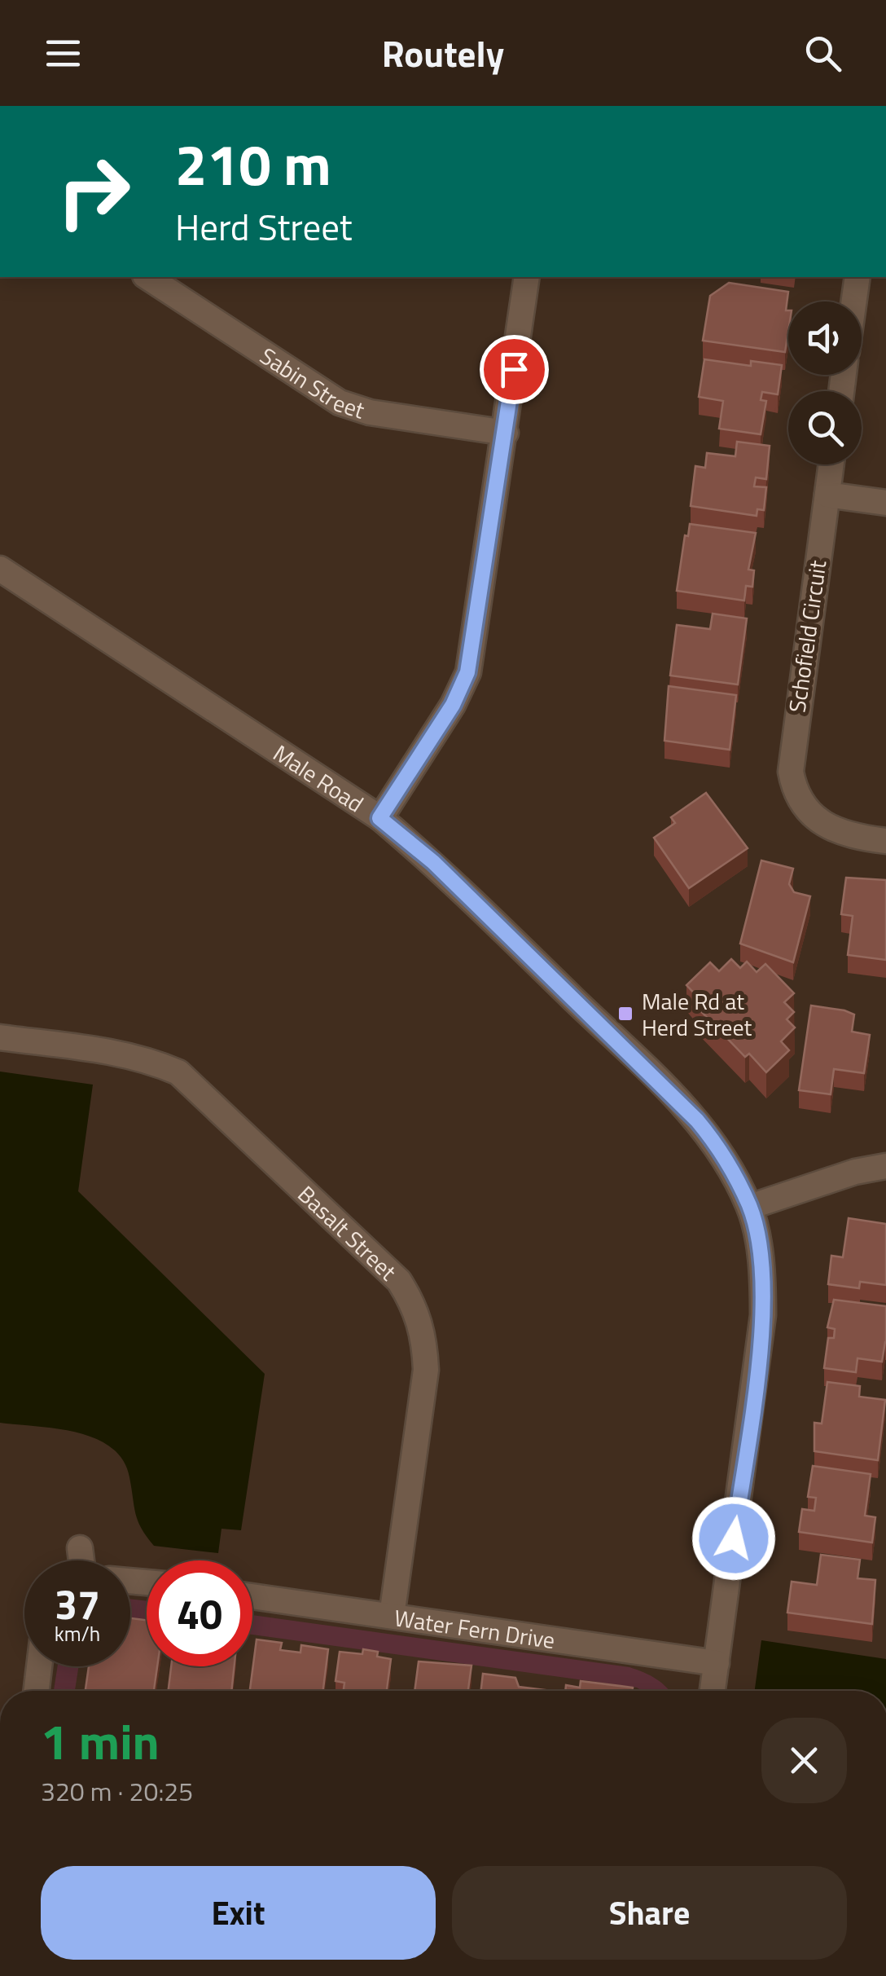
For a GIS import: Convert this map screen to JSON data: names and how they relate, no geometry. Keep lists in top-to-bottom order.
{
  "streets": {
    "street": [
      "Sabin Street",
      "Schofield Circuit",
      "Male Road",
      "Basalt Street",
      "Water Fern Drive"
    ]
  },
  "crossings": [
    ["Male Road", "Water Fern Drive"],
    ["Basalt Street", "Water Fern Drive"]
  ],
  "places": {
    "transit": ["Male Rd at Herd Street"]
  },
  "page": {
    "header": "Routely",
    "turn": ["210 m", "Herd Street"],
    "speed": "37 km/h",
    "limit": "40",
    "heading": ["1 min", "320 m · 20:25"],
    "buttons": ["Exit", "Share"]
  }
}
